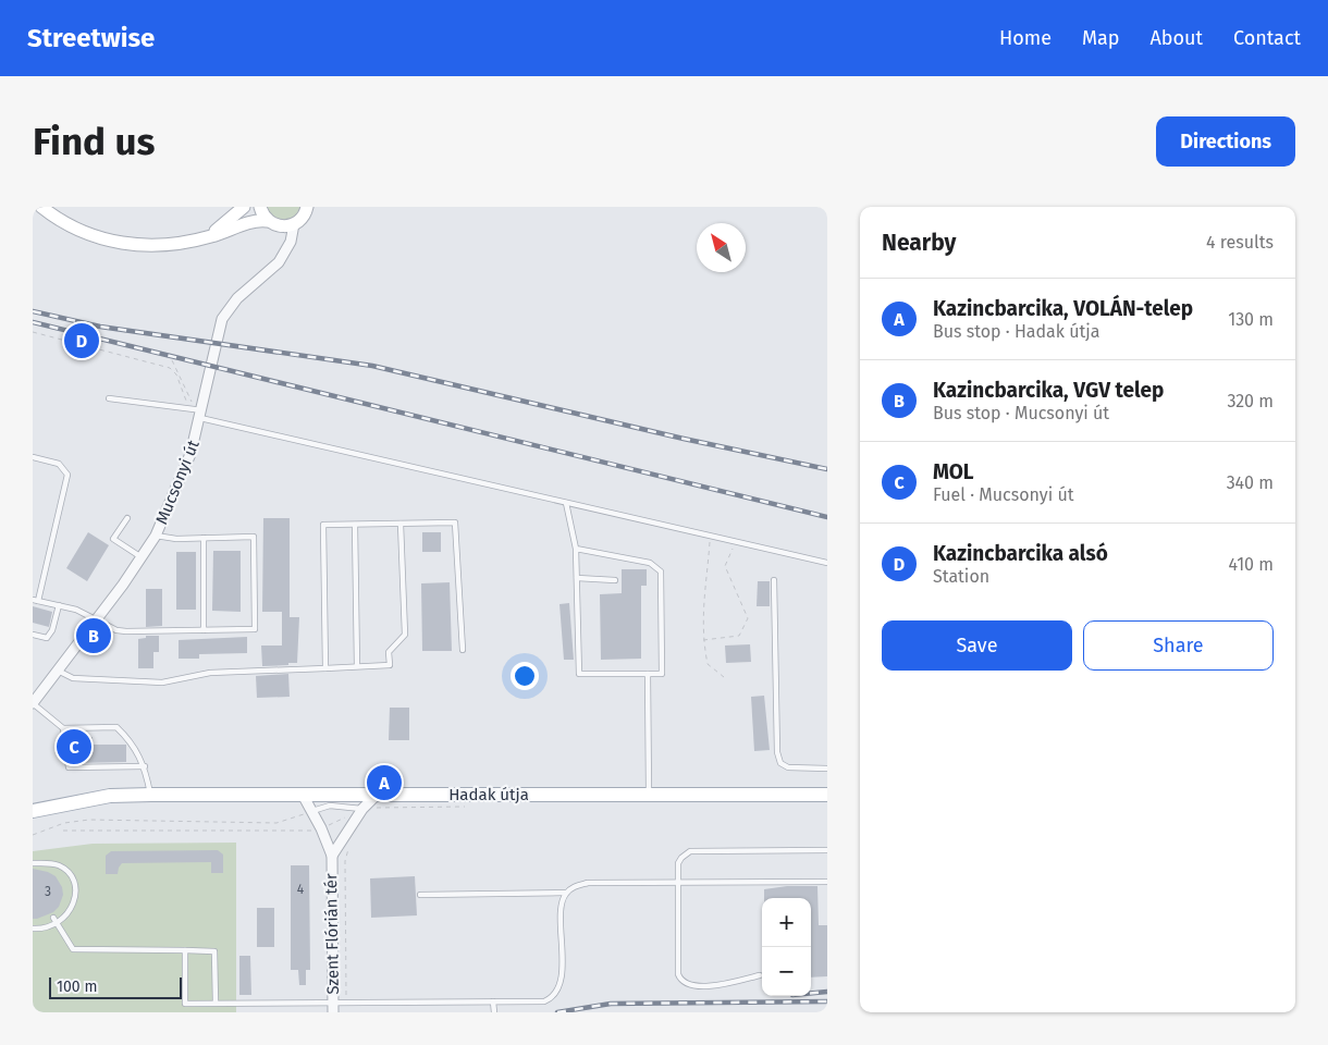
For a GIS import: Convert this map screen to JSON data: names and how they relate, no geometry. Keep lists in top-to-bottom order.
{
  "streets": {
    "main road": ["Hadak útja"],
    "street": ["Mucsonyi út", "Szent Flórián tér"]
  },
  "crossings": [
    ["Hadak útja", "Szent Flórián tér"]
  ],
  "house_numbers": ["4", "3"],
  "scale_bar": "100 m",
  "north": "top left",
  "page": {
    "header": "Streetwise",
    "nav": [
      "Home",
      "Map",
      "About",
      "Contact"
    ],
    "buttons": [
      "Directions",
      ["Save", "Share"]
    ],
    "title": "Find us",
    "heading": ["Nearby", "4 results"],
    "list": [
      {
        "mark": "A",
        "name": "Kazincbarcika, VOLÁN-telep",
        "note": "Bus stop · Hadak útja",
        "value": "130 m"
      },
      {
        "mark": "B",
        "name": "Kazincbarcika, VGV telep",
        "note": "Bus stop · Mucsonyi út",
        "value": "320 m"
      },
      {
        "mark": "C",
        "name": "MOL",
        "note": "Fuel · Mucsonyi út",
        "value": "340 m"
      },
      {
        "mark": "D",
        "name": "Kazincbarcika alsó",
        "note": "Station",
        "value": "410 m"
      }
    ],
    "pins": [
      "D",
      "B",
      "C",
      "A"
    ],
    "map_buttons": ["+", "−"],
    "scale": "100 m"
  }
}
